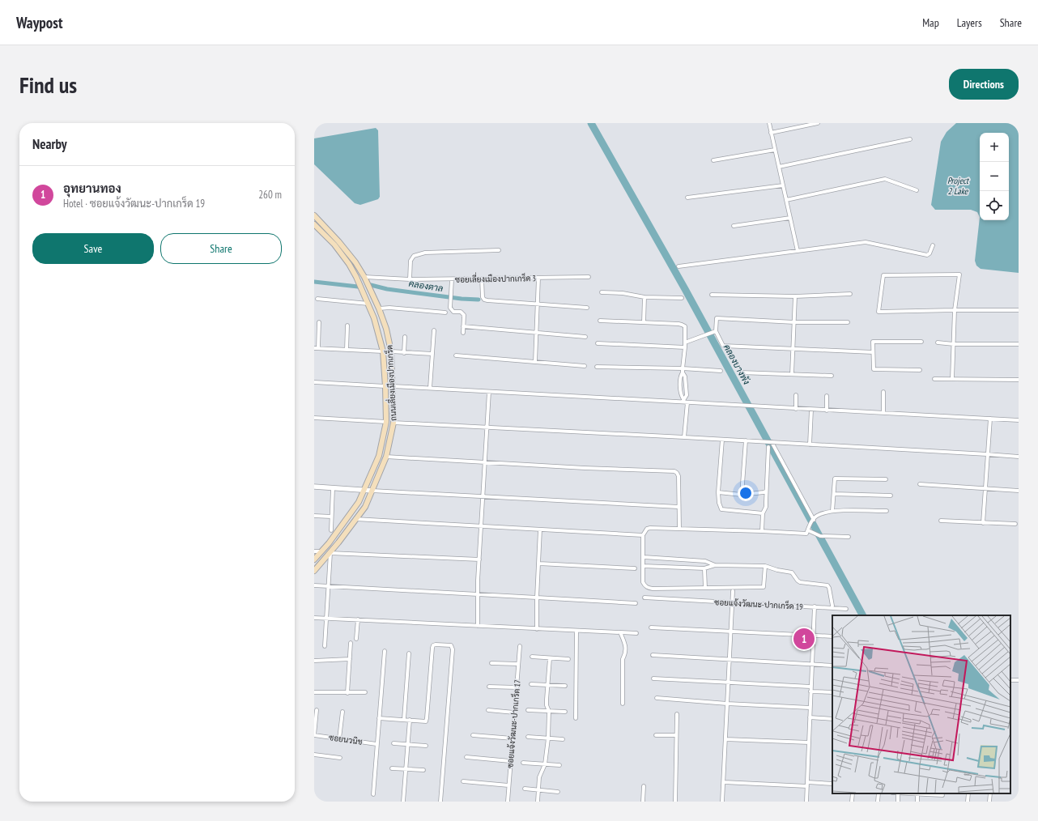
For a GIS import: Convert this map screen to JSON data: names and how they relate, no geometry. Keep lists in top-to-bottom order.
{
  "streets": {
    "main road": ["ถนนเลี่ยงเมืองปากเกร็ด"],
    "street": [
      "ซอยเลี่ยงเมืองปากเกร็ด 3",
      "ซอยแจ้งวัฒนะ-ปากเกร็ด 19",
      "ซอยแจ้งวัฒนะ-ปากเกร็ด 17",
      "ซอยนวนิช"
    ]
  },
  "crossings": [
    ["ซอยเลี่ยงเมืองปากเกร็ด 3", "ถนนเลี่ยงเมืองปากเกร็ด"]
  ],
  "water": ["Project 2 Lake", "คลองตาล", "คลองบางพัง"],
  "page": {
    "header": "Waypost",
    "nav": ["Map", "Layers", "Share"],
    "buttons": [
      "Directions",
      ["Save", "Share"]
    ],
    "title": "Find us",
    "heading": "Nearby",
    "map_buttons": ["+", "−"],
    "list": [
      {
        "mark": "1",
        "name": "อุทยานทอง",
        "note": "Hotel · ซอยแจ้งวัฒนะ-ปากเกร็ด 19",
        "value": "260 m"
      }
    ],
    "pins": "1"
  }
}
